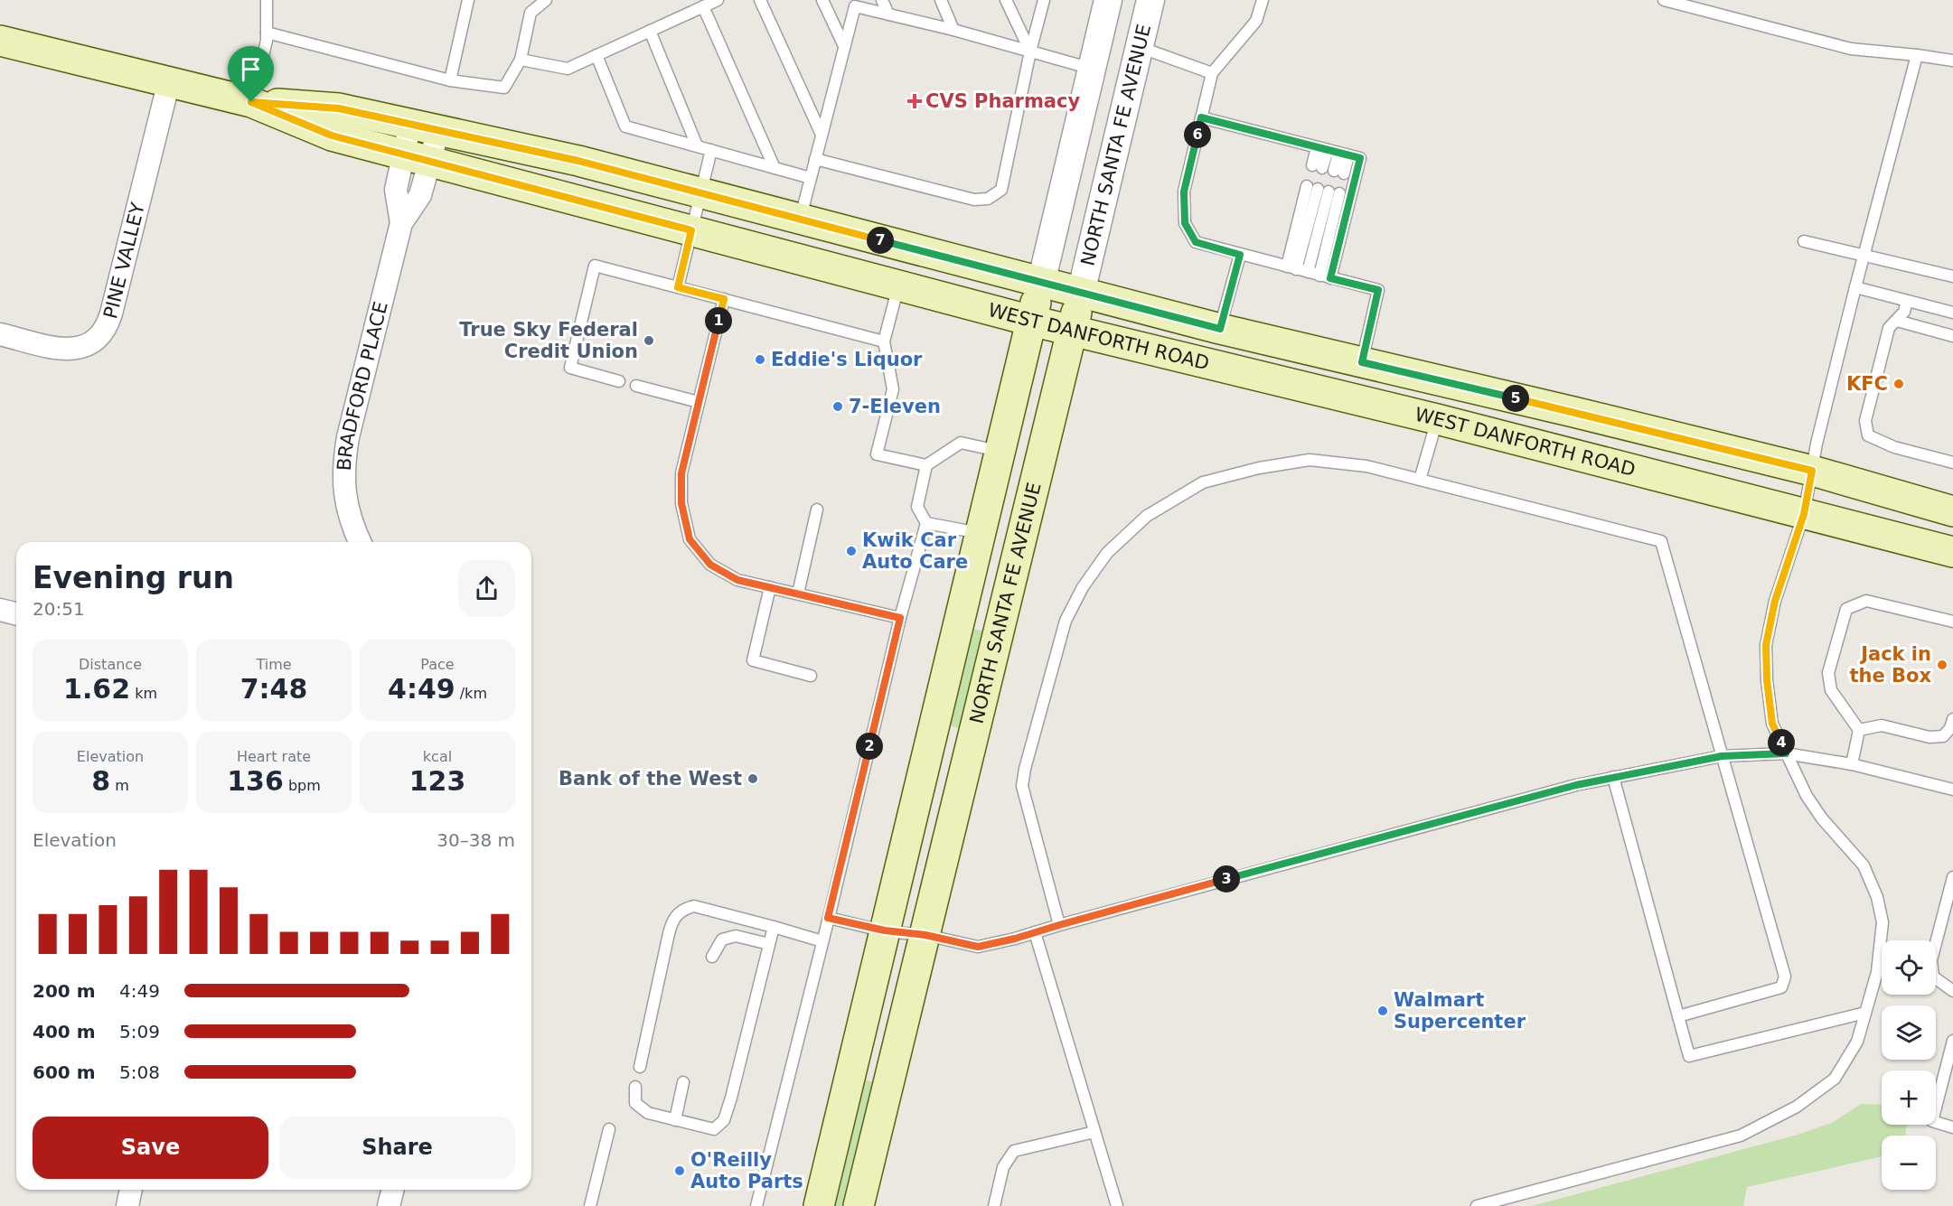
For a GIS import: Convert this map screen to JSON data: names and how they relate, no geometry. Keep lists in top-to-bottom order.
{
  "streets": {
    "main road": ["NORTH SANTA FE AVENUE", "WEST DANFORTH ROAD"],
    "street": ["PINE VALLEY", "BRADFORD PLACE"]
  },
  "crossings": [
    ["NORTH SANTA FE AVENUE", "WEST DANFORTH ROAD"],
    ["PINE VALLEY", "WEST DANFORTH ROAD"],
    ["WEST DANFORTH ROAD", "BRADFORD PLACE"]
  ],
  "places": {
    "health": ["CVS Pharmacy"],
    "other": [
      "True Sky Federal Credit Union",
      "Eddie's Liquor",
      "KFC",
      "7-Eleven",
      "Kwik Car Auto Care",
      "Jack in the Box",
      "Bank of the West",
      "Walmart Supercenter",
      "O'Reilly Auto Parts"
    ]
  },
  "page": {
    "pins": [
      "6",
      "7",
      "1",
      "5",
      "4",
      "2",
      "3"
    ],
    "heading": ["Evening run", "20:51"],
    "stats": [
      ["Distance", "1.62 km"],
      ["Time", "7:48"],
      ["Pace", "4:49 /km"],
      ["Elevation", "8 m"],
      ["Heart rate", "136 bpm"],
      ["kcal", "123"]
    ],
    "chart": ["Elevation", "30–38 m"],
    "map_buttons": ["+", "−"],
    "list": [
      {
        "name": "200 m",
        "note": "4:49"
      },
      {
        "name": "400 m",
        "note": "5:09"
      },
      {
        "name": "600 m",
        "note": "5:08"
      }
    ],
    "buttons": ["Save", "Share"]
  }
}
